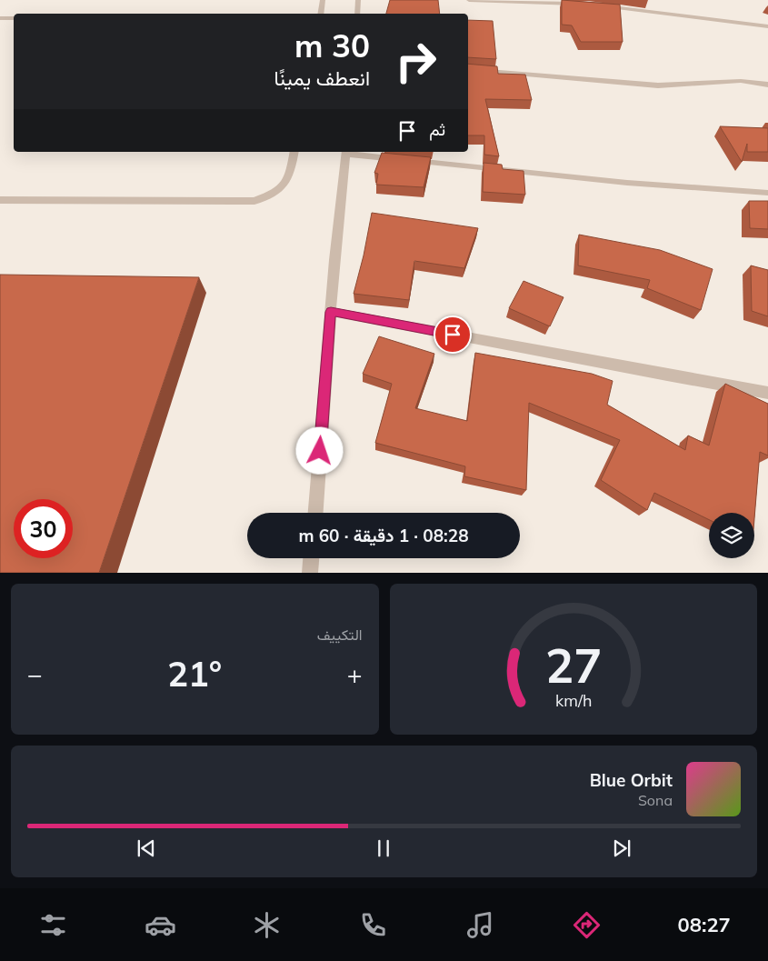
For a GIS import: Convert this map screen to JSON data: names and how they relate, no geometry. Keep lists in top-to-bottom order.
{
  "page": {
    "turn": ["30 m", "انعطف يمينًا"],
    "then": "ثم",
    "limit": "30",
    "trip": "08:28 · 1 دقيقة · 60 m",
    "tile": "التكييف",
    "heat": ["−", "21°", "+"],
    "song": ["Blue Orbit", "Sona"],
    "tabs": "08:27",
    "gauge": ["27", "km/h"]
  }
}
